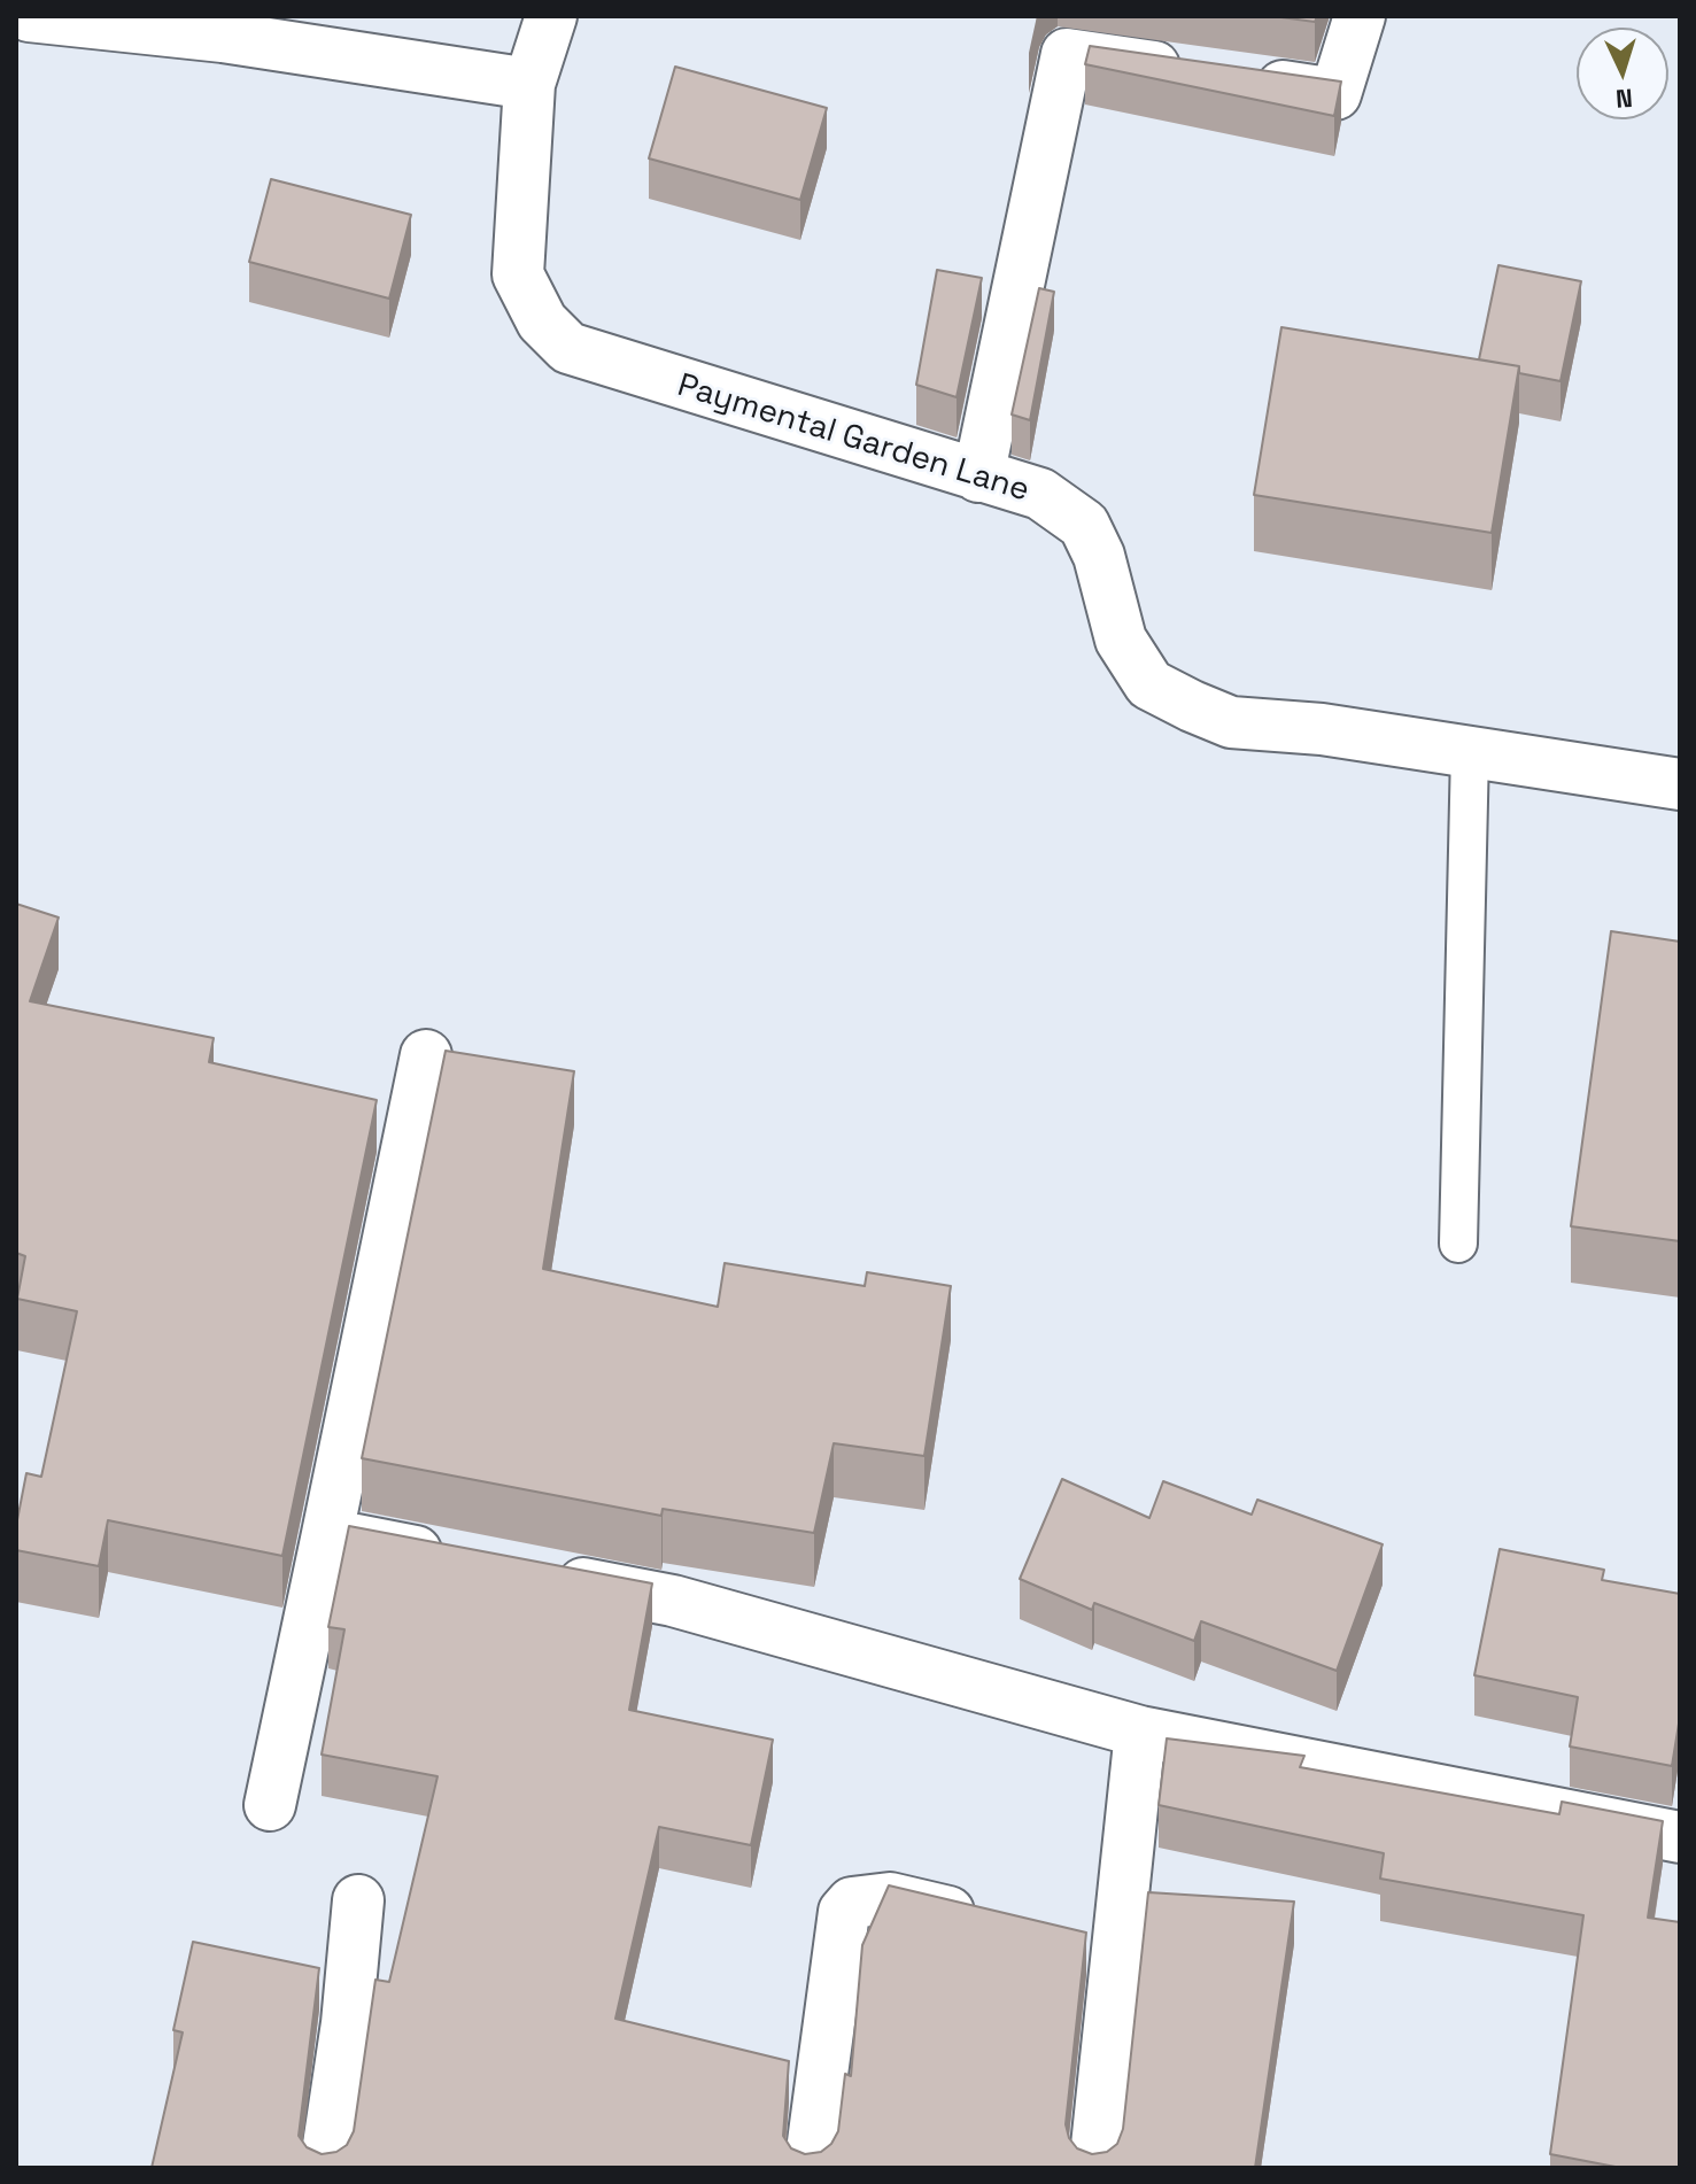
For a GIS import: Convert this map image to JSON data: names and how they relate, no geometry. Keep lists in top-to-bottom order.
{
  "streets": {
    "street": ["Paymental Garden Lane"]
  },
  "north": "bottom"
}
